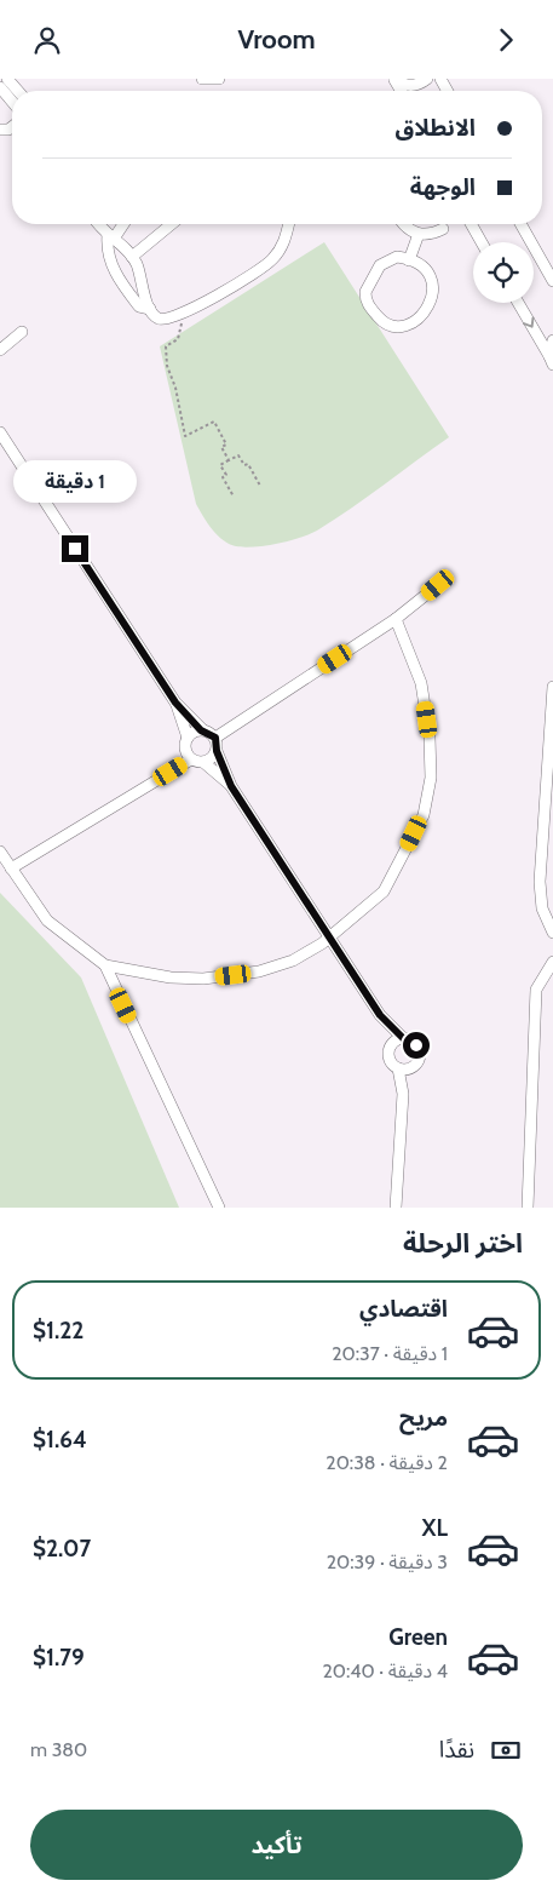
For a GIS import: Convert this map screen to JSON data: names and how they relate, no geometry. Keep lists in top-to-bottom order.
{
  "page": {
    "header": "Vroom",
    "banner": ["الانطلاق", "الوجهة"],
    "bubble": "1 دقيقة",
    "heading": "اختر الرحلة",
    "list": [
      {
        "name": "اقتصادي",
        "note": "1 دقيقة · 20:37",
        "value": "$1.22"
      },
      {
        "name": "مريح",
        "note": "2 دقيقة · 20:38",
        "value": "$1.64"
      },
      {
        "name": "XL",
        "note": "3 دقيقة · 20:39",
        "value": "$2.07"
      },
      {
        "name": "Green",
        "note": "4 دقيقة · 20:40",
        "value": "$1.79"
      }
    ],
    "pay": ["نقدًا", "380 m"],
    "buttons": "تأكيد"
  }
}
